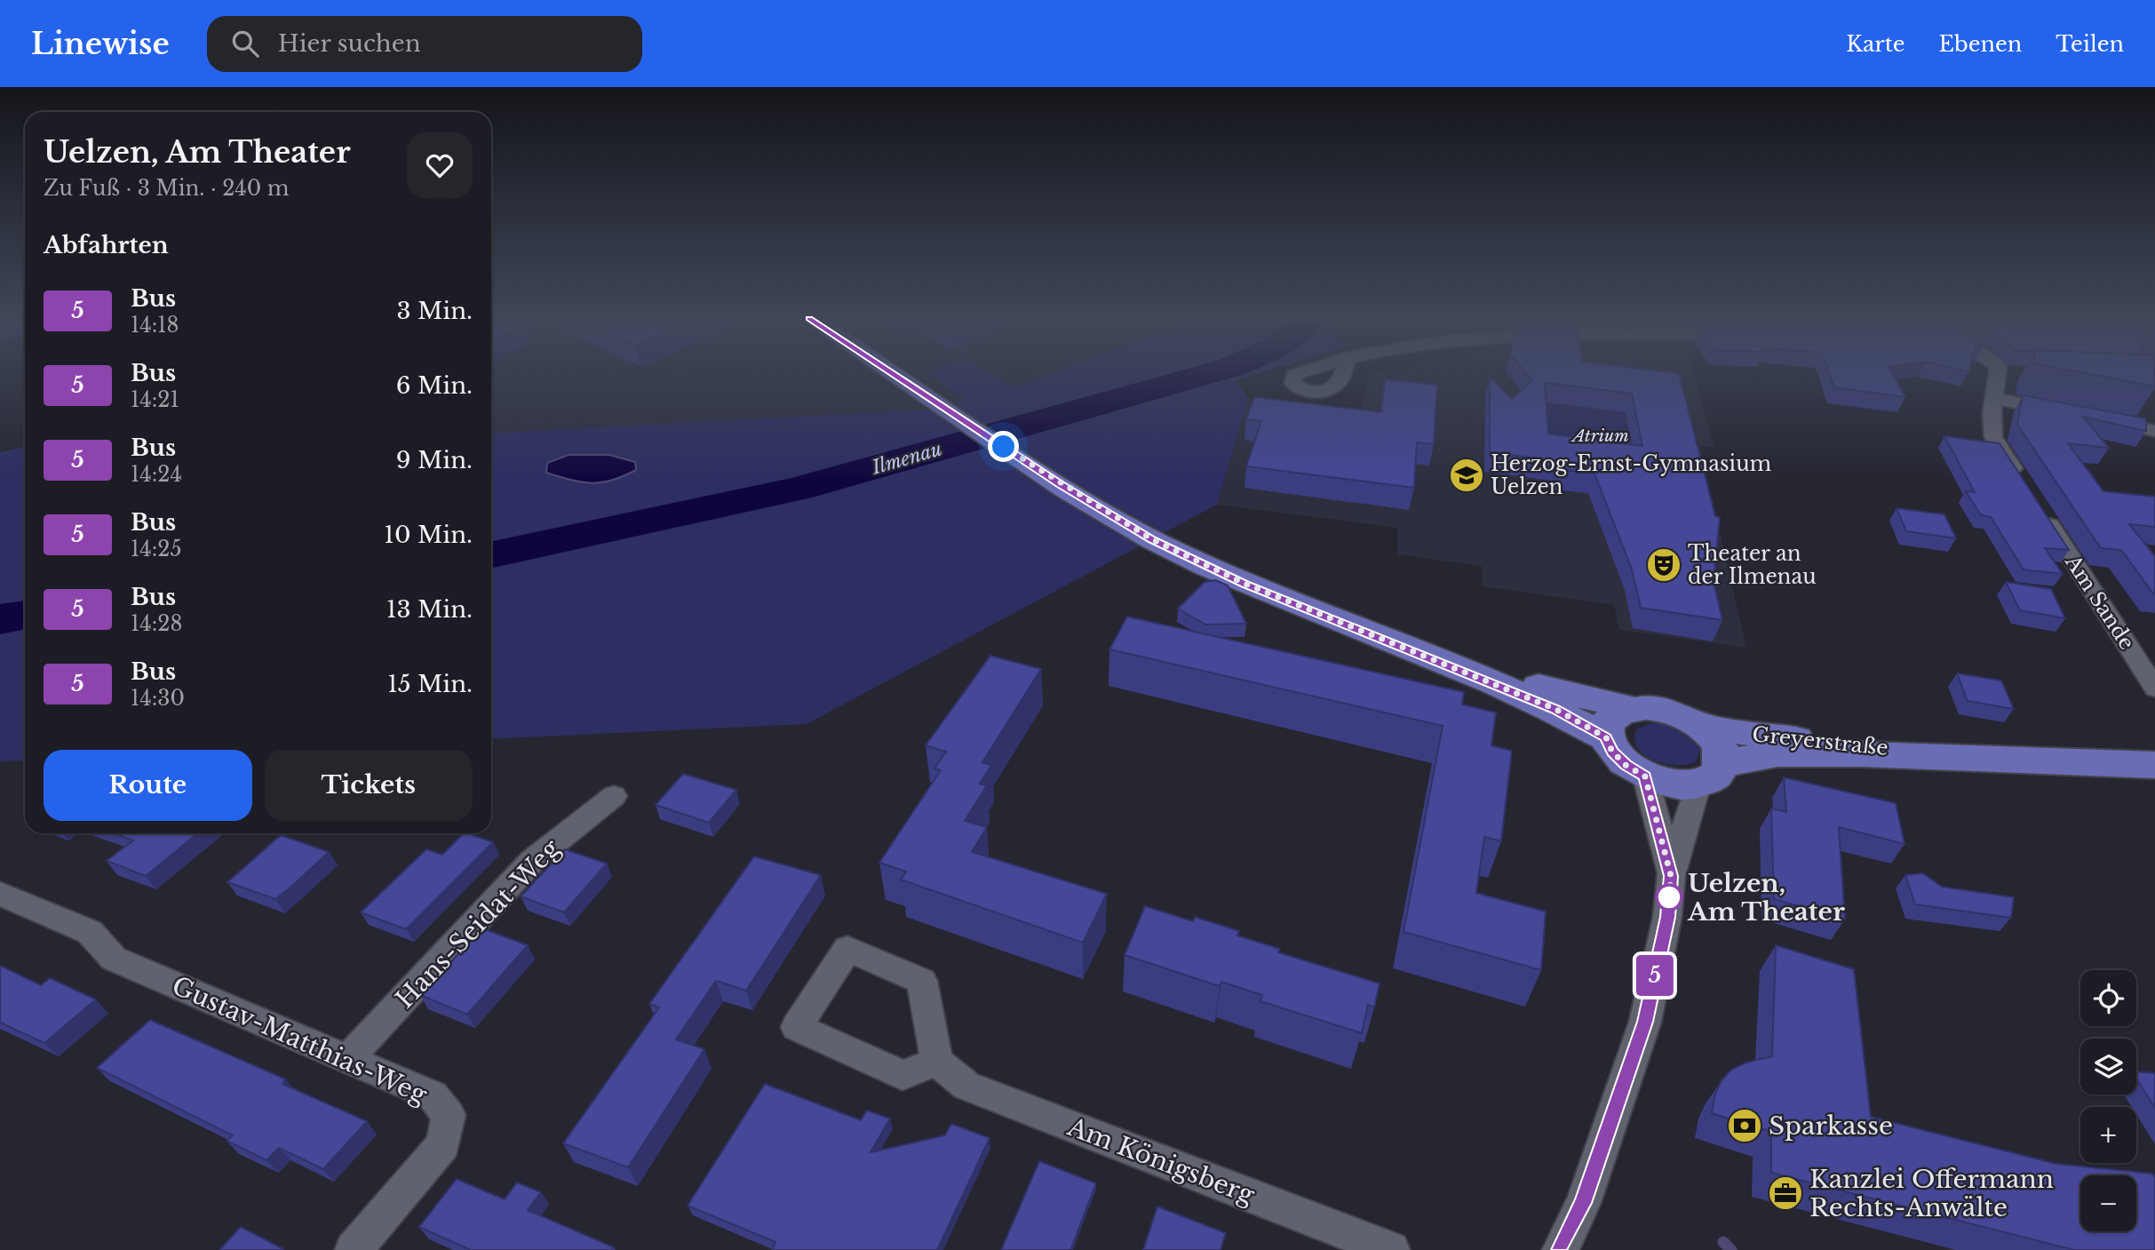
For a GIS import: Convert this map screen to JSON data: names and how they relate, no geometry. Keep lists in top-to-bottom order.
{
  "streets": {
    "main road": ["Greyerstraße"],
    "street": [
      "Am Sande",
      "Hans-Seidat-Weg",
      "Gustav-Matthias-Weg",
      "Am Königsberg"
    ]
  },
  "crossings": [
    ["Hans-Seidat-Weg", "Gustav-Matthias-Weg"]
  ],
  "water": ["Ilmenau"],
  "parks": ["Atrium"],
  "places": {
    "school or university": ["Herzog-Ernst-Gymnasium Uelzen"],
    "theatre": ["Theater an der Ilmenau"],
    "other": ["Uelzen, Am Theater"],
    "bank": ["Sparkasse"],
    "office": ["Kanzlei Offermann Rechts-Anwälte"]
  },
  "lines": ["bus line 5"],
  "page": {
    "header": "Linewise",
    "search": "Hier suchen",
    "nav": ["Karte", "Ebenen", "Teilen"],
    "on_map": "5",
    "heading": [
      ["Uelzen, Am Theater", "Zu Fuß · 3 Min. · 240 m"],
      "Abfahrten"
    ],
    "list": [
      {
        "mark": "5",
        "name": "Bus",
        "note": "14:18",
        "value": "3 Min."
      },
      {
        "mark": "5",
        "name": "Bus",
        "note": "14:21",
        "value": "6 Min."
      },
      {
        "mark": "5",
        "name": "Bus",
        "note": "14:24",
        "value": "9 Min."
      },
      {
        "mark": "5",
        "name": "Bus",
        "note": "14:25",
        "value": "10 Min."
      },
      {
        "mark": "5",
        "name": "Bus",
        "note": "14:28",
        "value": "13 Min."
      },
      {
        "mark": "5",
        "name": "Bus",
        "note": "14:30",
        "value": "15 Min."
      }
    ],
    "buttons": ["Route", "Tickets"],
    "map_buttons": ["+", "−"]
  }
}
